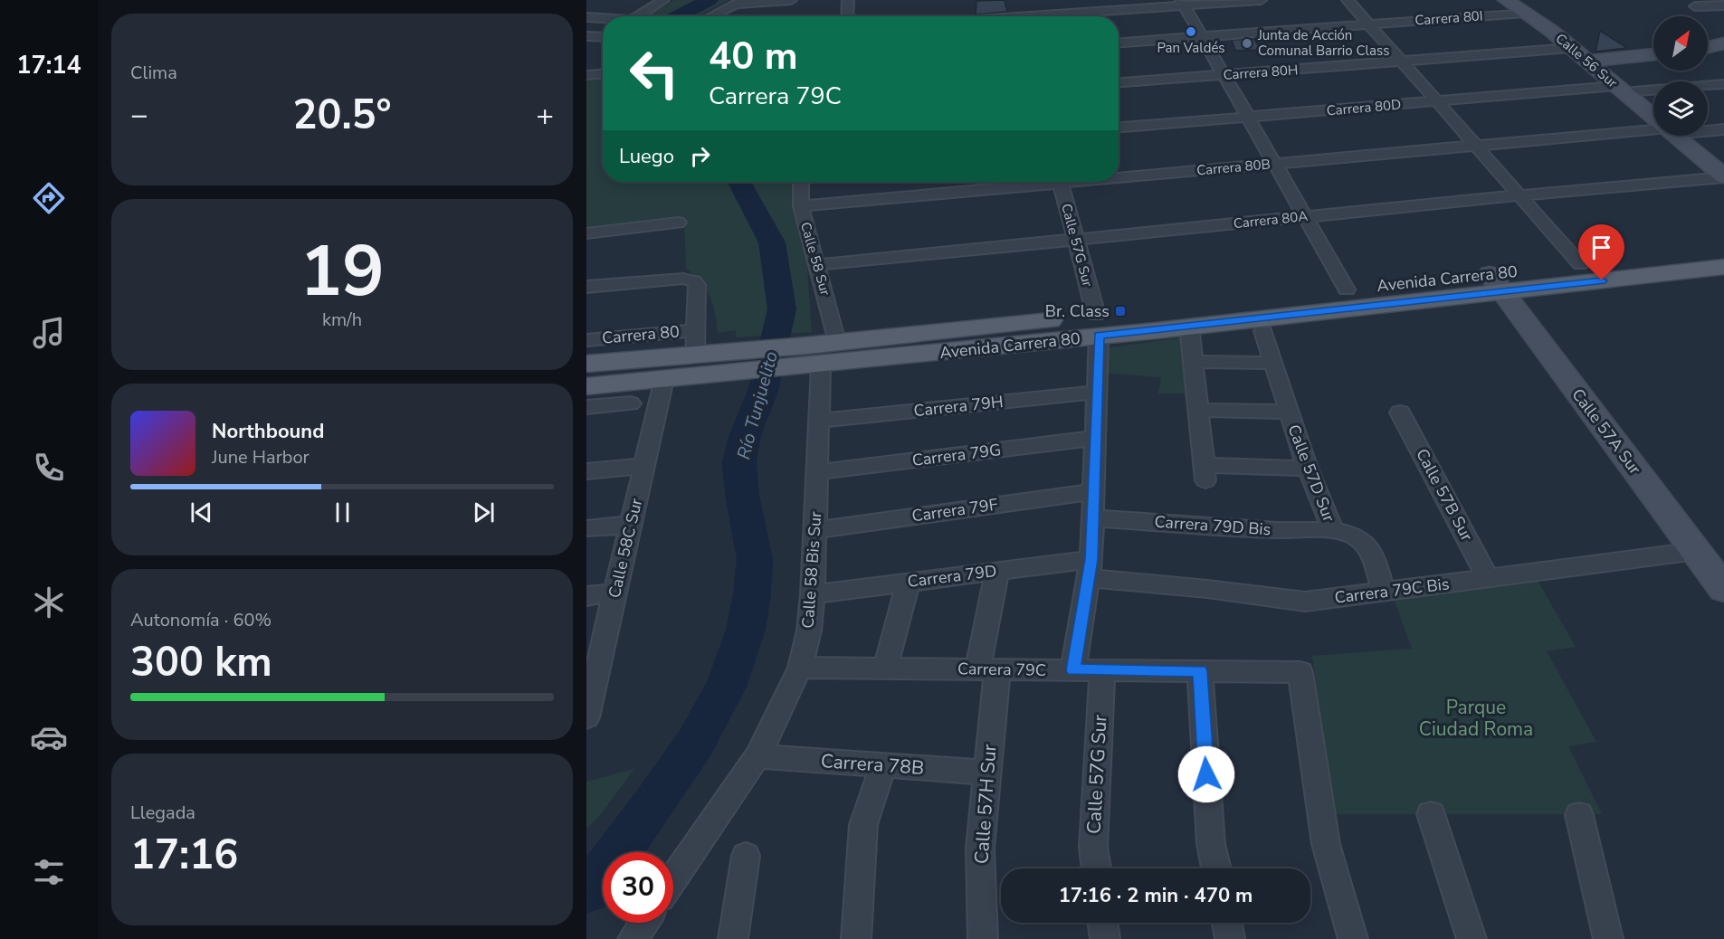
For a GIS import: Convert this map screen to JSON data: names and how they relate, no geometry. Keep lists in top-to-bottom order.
{
  "streets": {
    "main road": ["Avenida Carrera 80"],
    "street": [
      "Carrera 80I",
      "Calle 56 Sur",
      "Carrera 80H",
      "Carrera 80D",
      "Carrera 80B",
      "Carrera 80A",
      "Calle 57G Sur",
      "Calle 58 Sur",
      "Carrera 80",
      "Carrera 79H",
      "Calle 57A Sur",
      "Carrera 79G",
      "Calle 57D Sur",
      "Calle 57B Sur",
      "Carrera 79F",
      "Carrera 79D Bis",
      "Calle 58C Sur",
      "Calle 58 Bis Sur",
      "Carrera 79D",
      "Carrera 79C Bis",
      "Carrera 79C",
      "Carrera 78B",
      "Calle 57H Sur"
    ]
  },
  "crossings": [
    ["Carrera 80I", "Calle 56 Sur"],
    ["Calle 56 Sur", "Carrera 80H"],
    ["Calle 56 Sur", "Carrera 80D"],
    ["Calle 56 Sur", "Carrera 80A"],
    ["Carrera 80B", "Calle 58 Sur"],
    ["Carrera 80A", "Calle 57G Sur"],
    ["Carrera 80A", "Calle 58 Sur"],
    ["Calle 57G Sur", "Avenida Carrera 80"],
    ["Calle 57G Sur", "Carrera 79H"],
    ["Calle 57G Sur", "Carrera 79G"],
    ["Calle 57G Sur", "Carrera 79F"],
    ["Calle 57G Sur", "Carrera 79D Bis"],
    ["Calle 57G Sur", "Carrera 79D"],
    ["Calle 57G Sur", "Carrera 79C Bis"],
    ["Calle 57G Sur", "Carrera 79C"],
    ["Calle 58 Sur", "Avenida Carrera 80"],
    ["Avenida Carrera 80", "Carrera 80"],
    ["Avenida Carrera 80", "Calle 57A Sur"],
    ["Avenida Carrera 80", "Calle 58C Sur"],
    ["Avenida Carrera 80", "Calle 58 Bis Sur"],
    ["Carrera 79H", "Calle 58 Bis Sur"],
    ["Calle 57A Sur", "Carrera 79C Bis"],
    ["Carrera 79G", "Calle 58 Bis Sur"],
    ["Calle 57D Sur", "Carrera 79D Bis"],
    ["Calle 57D Sur", "Carrera 79C Bis"],
    ["Calle 57B Sur", "Carrera 79C Bis"],
    ["Carrera 79F", "Calle 58 Bis Sur"],
    ["Calle 58 Bis Sur", "Carrera 79D"],
    ["Calle 58 Bis Sur", "Carrera 79C"],
    ["Calle 58 Bis Sur", "Carrera 78B"],
    ["Carrera 79D", "Carrera 79C Bis"],
    ["Carrera 79D", "Calle 57H Sur"],
    ["Carrera 79C", "Calle 57H Sur"],
    ["Carrera 78B", "Calle 57H Sur"]
  ],
  "water": ["Río Tunjuelito"],
  "parks": ["Parque Ciudad Roma"],
  "places": {
    "other": ["Pan Valdés", "Junta de Acción Comunal Barrio Class"],
    "transit": ["Br. Class"]
  },
  "north": "top right",
  "page": {
    "tabs": "17:14",
    "tile": [
      "Clima",
      ["19", "km/h"],
      ["Autonomía · 60%", "300 km"],
      ["Llegada", "17:16"]
    ],
    "turn": ["40 m", "Carrera 79C"],
    "heat": ["−", "20.5°", "+"],
    "then": "Luego",
    "song": ["Northbound", "June Harbor"],
    "limit": "30",
    "trip": "17:16 · 2 min · 470 m"
  }
}
